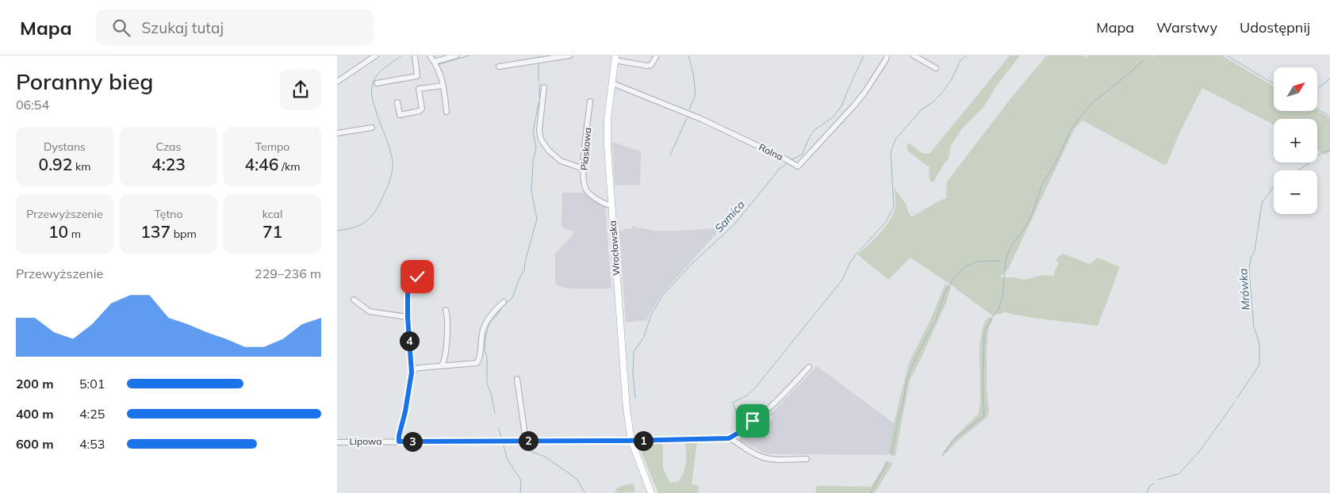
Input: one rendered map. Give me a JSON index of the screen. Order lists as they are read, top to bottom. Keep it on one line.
{"streets":{"main road":["Wrocławska"],"street":["Piaskowa","Rolna","Lipowa"]},"crossings":[["Piaskowa","Wrocławska"],["Rolna","Wrocławska"],["Wrocławska","Lipowa"]],"water":["Samica","Mrówka"],"north":"top right","page":{"header":"Mapa","search":"Szukaj tutaj","nav":["Mapa","Warstwy","Udostępnij"],"heading":["Poranny bieg","06:54"],"map_buttons":["+","−"],"stats":[["Dystans","0.92 km"],["Czas","4:23"],["Tempo","4:46 /km"],["Przewyższenie","10 m"],["Tętno","137 bpm"],["kcal","71"]],"chart":["Przewyższenie","229–236 m"],"pins":["4","1","2","3"],"list":[{"name":"200 m","note":"5:01"},{"name":"400 m","note":"4:25"},{"name":"600 m","note":"4:53"}]}}
